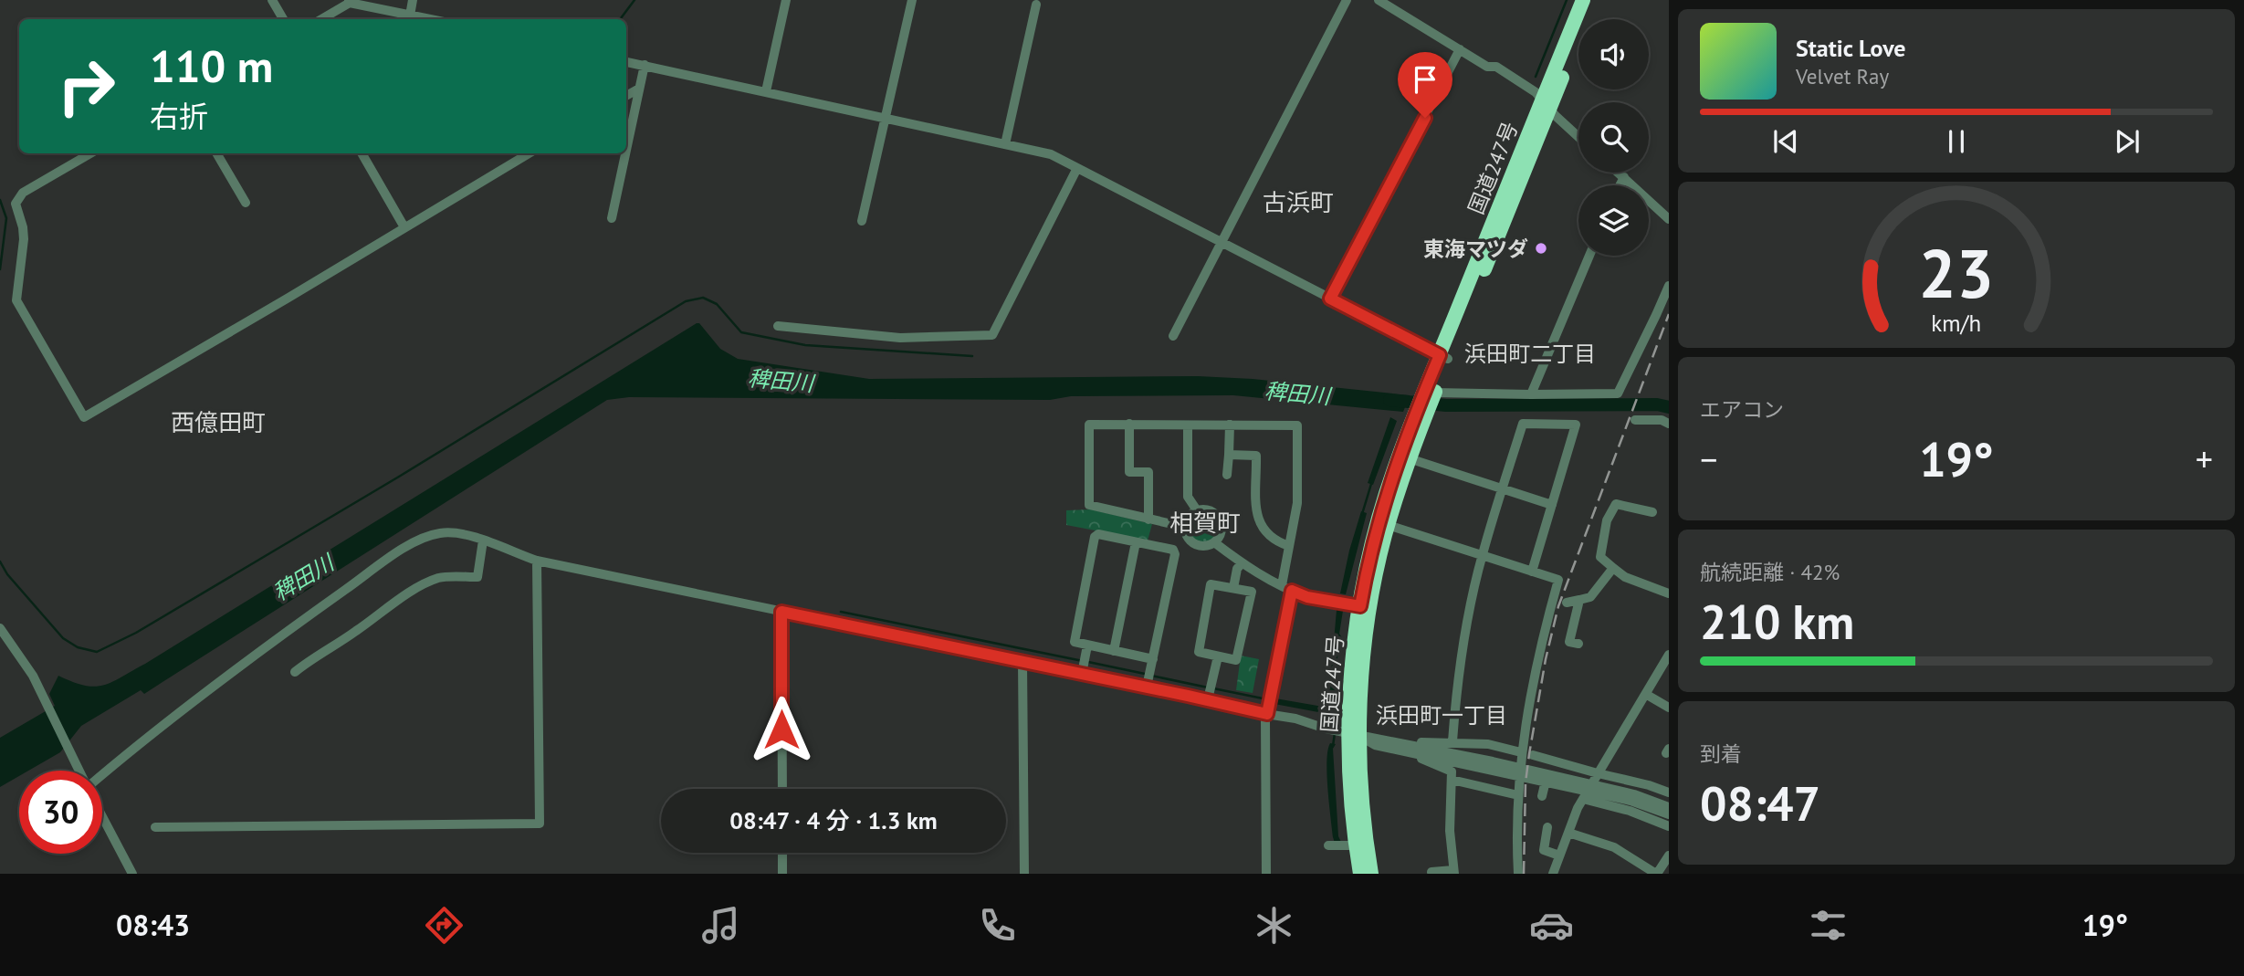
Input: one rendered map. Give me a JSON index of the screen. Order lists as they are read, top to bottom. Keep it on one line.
{"streets":{"highway":["国道247号"]},"districts":["古浜町","浜田町二丁目","西億田町","相賀町","浜田町一丁目"],"water":["稗田川"],"places":["東海マツダ"],"page":{"turn":["110 m","右折"],"song":["Static Love","Velvet Ray"],"tile":["エアコン",["航続距離 · 42%","210 km"],["到着","08:47"]],"heat":["−","19°","+"],"limit":"30","trip":"08:47 · 4 分 · 1.3 km","tabs":["08:43","19°"],"gauge":["23","km/h"]}}
